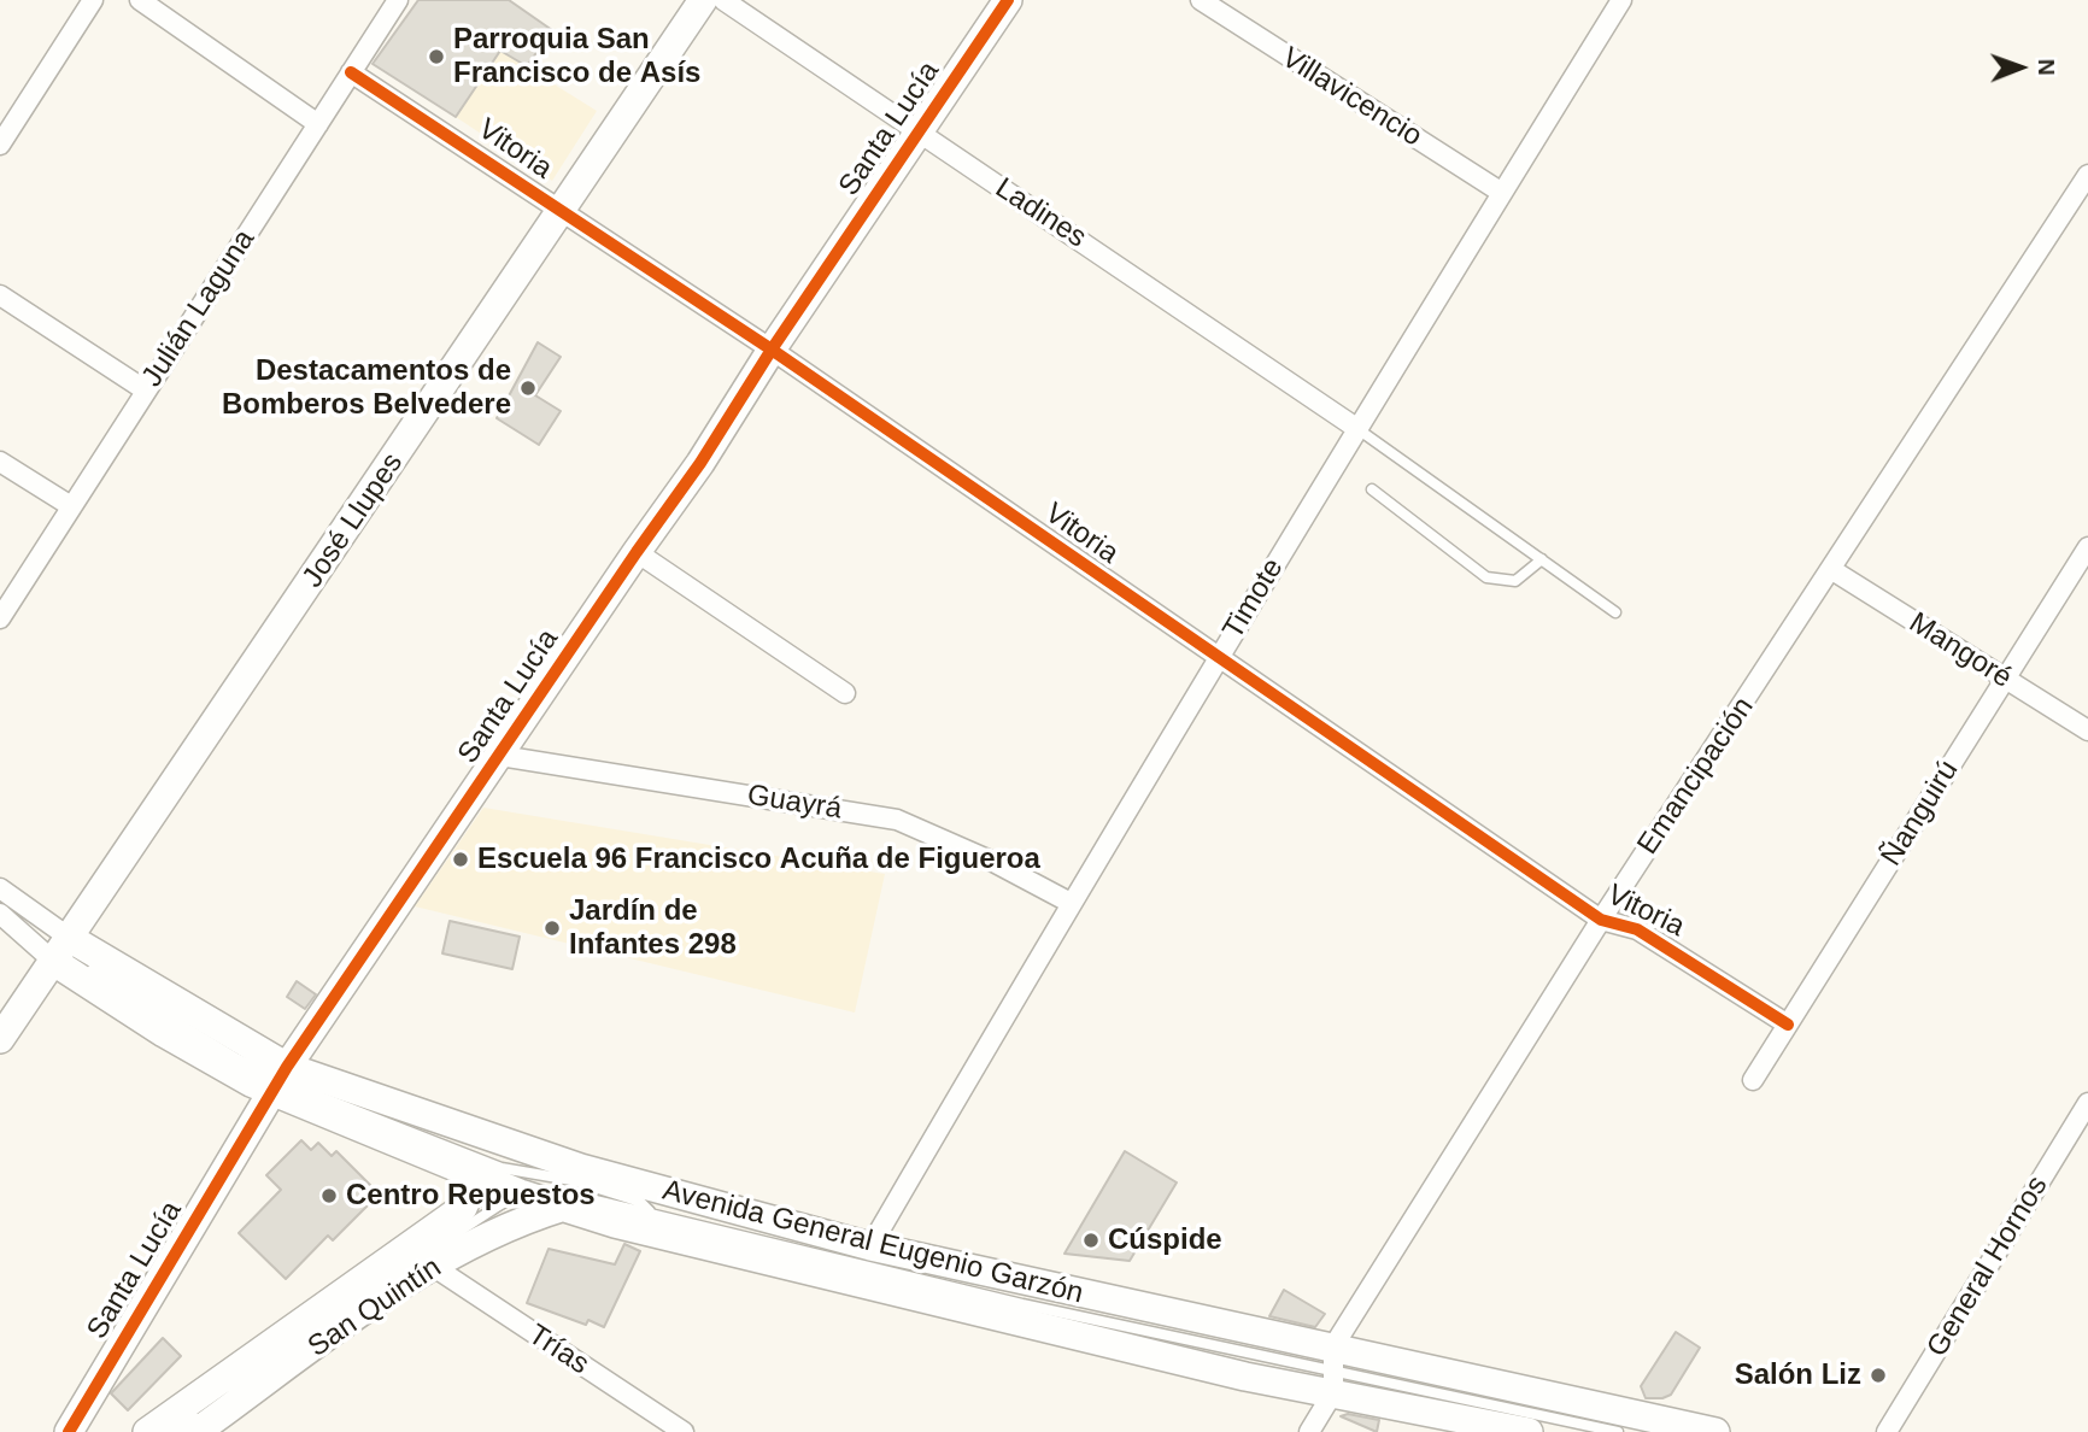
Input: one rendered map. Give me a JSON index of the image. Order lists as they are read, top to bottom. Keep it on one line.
{"streets":{"main road":["Santa Lucía","José Llupes","Avenida General Eugenio Garzón","San Quintín"],"street":["Villavicencio","Vitoria","Ladines","Julián Laguna","Timote","Mangoré","Emancipación","Guayrá","Ñanguirú","General Hornos","Trías"]},"crossings":[["Villavicencio","Timote"],["Santa Lucía","Vitoria"],["Santa Lucía","Ladines"],["Santa Lucía","Guayrá"],["Santa Lucía","Avenida General Eugenio Garzón"],["Vitoria","Julián Laguna"],["Vitoria","José Llupes"],["Vitoria","Timote"],["Vitoria","Emancipación"],["Vitoria","Ñanguirú"],["Ladines","Timote"],["José Llupes","Avenida General Eugenio Garzón"],["Timote","Guayrá"],["Timote","Avenida General Eugenio Garzón"],["Mangoré","Emancipación"],["Mangoré","Ñanguirú"],["Emancipación","Avenida General Eugenio Garzón"],["Avenida General Eugenio Garzón","San Quintín"],["San Quintín","Trías"]],"places":["Parroquia San Francisco de Asís","Destacamentos de Bomberos Belvedere","Escuela 96 Francisco Acuña de Figueroa","Jardín de Infantes 298","Centro Repuestos","Cúspide","Salón Liz"],"north":"right"}
